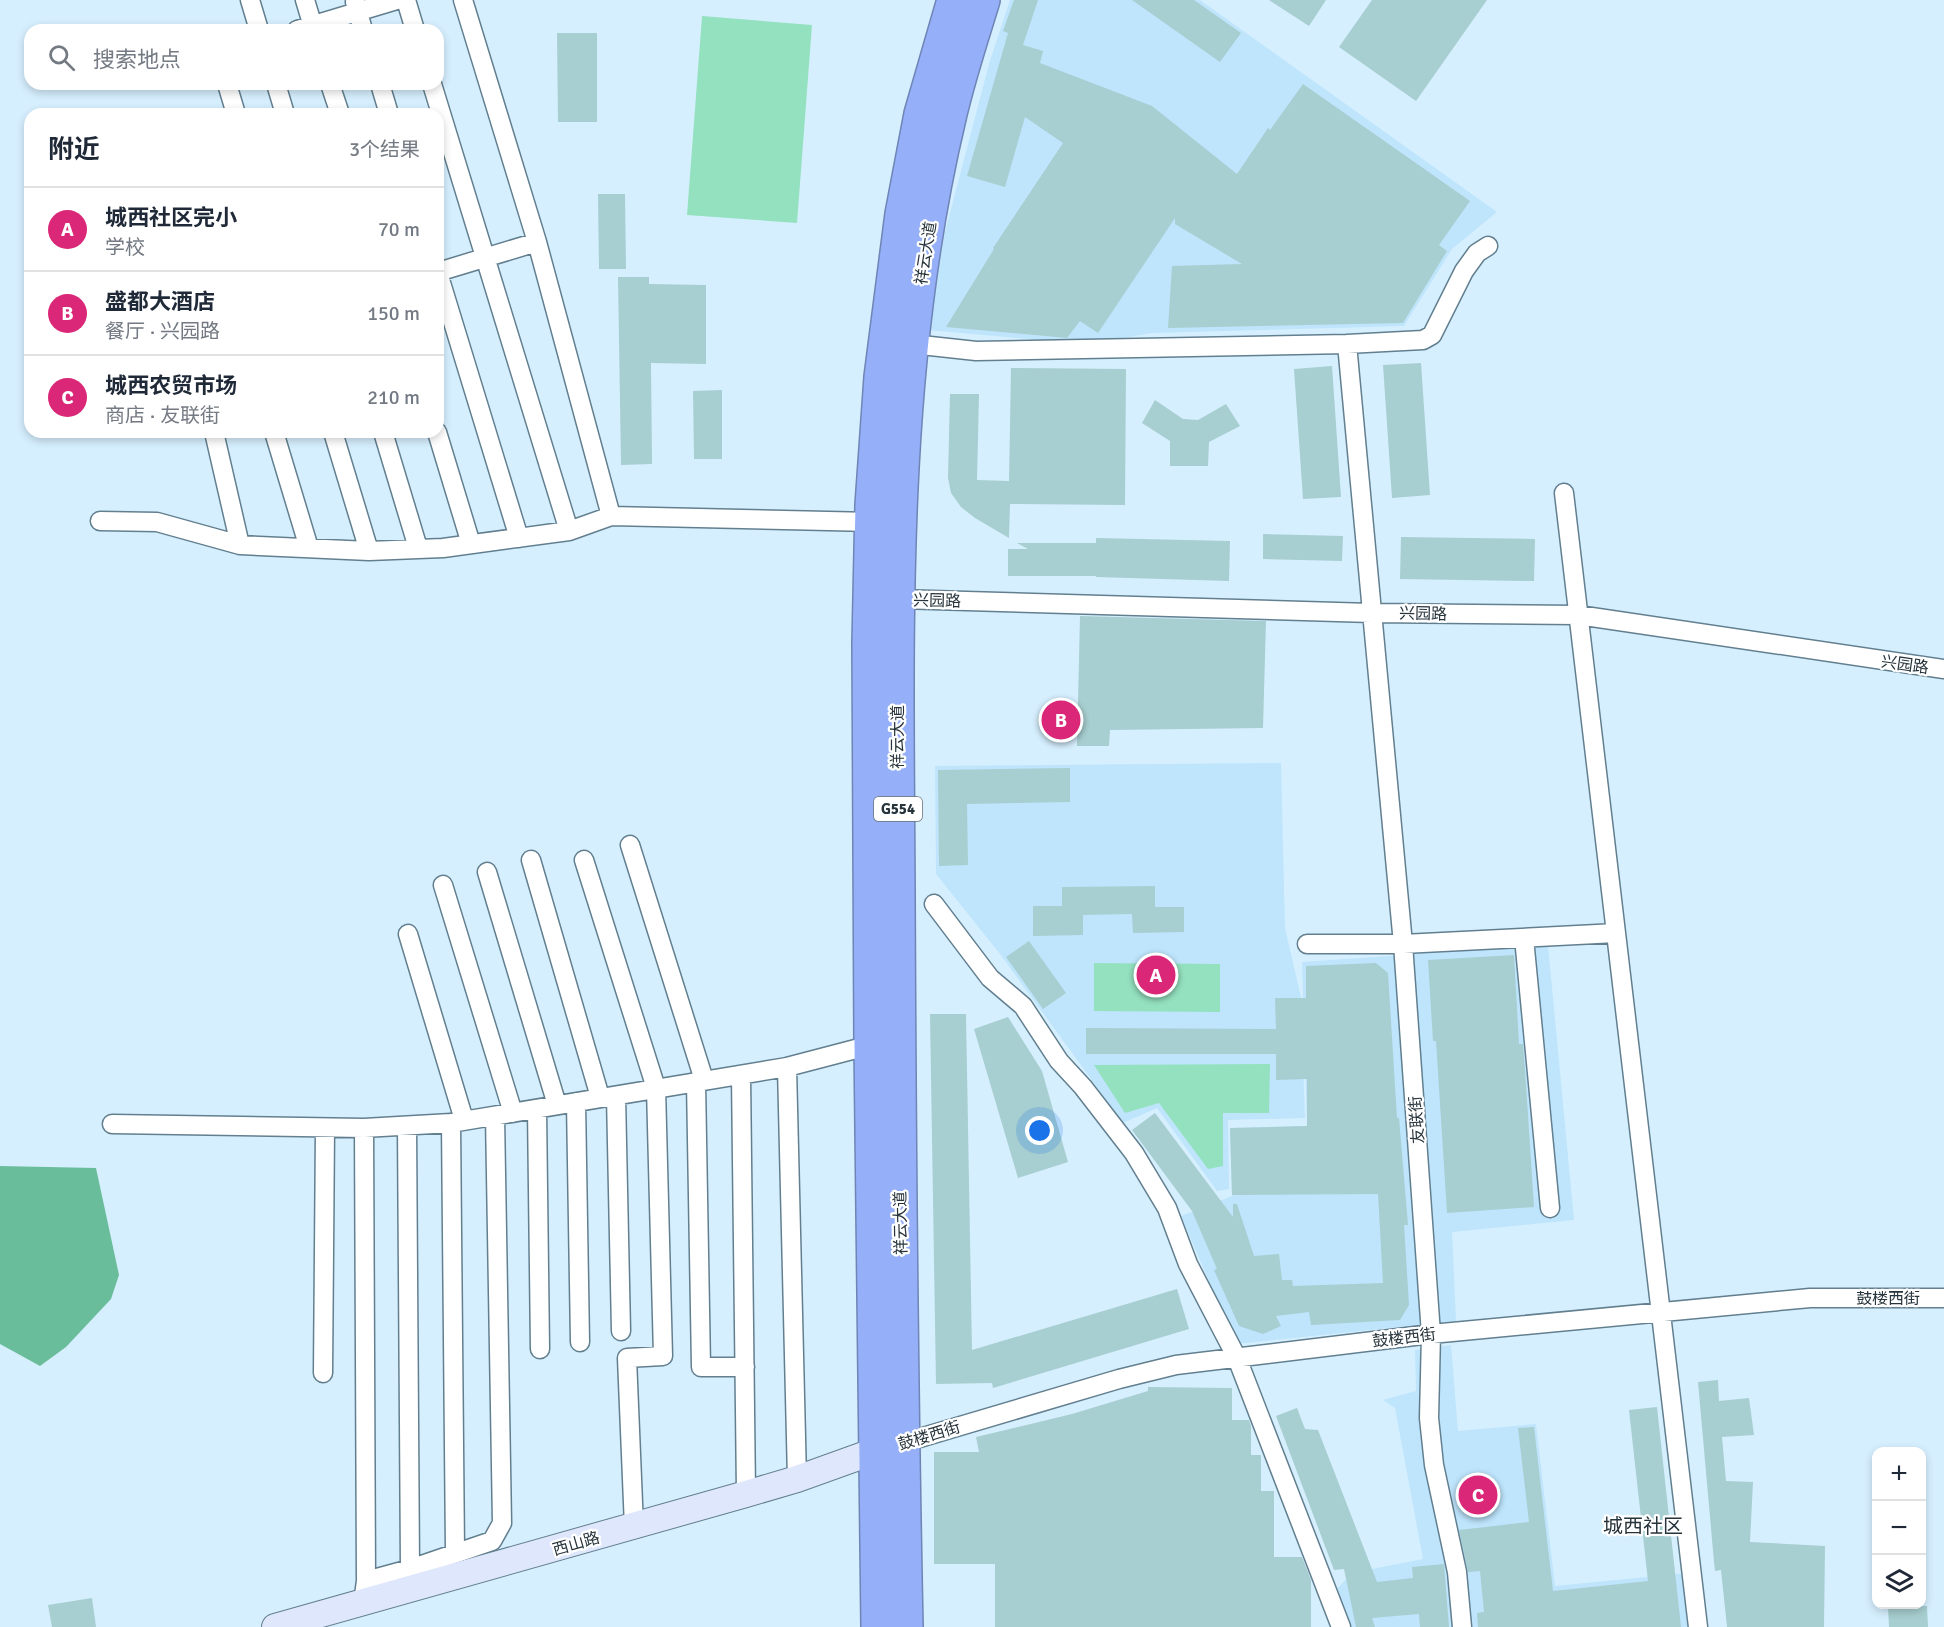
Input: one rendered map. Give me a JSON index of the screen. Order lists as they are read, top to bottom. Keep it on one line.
{"streets":{"highway":["祥云大道","G554"],"street":["兴园路","友联街","鼓楼西街","西山路"]},"crossings":[["祥云大道","兴园路"],["祥云大道","鼓楼西街"],["祥云大道","西山路"],["兴园路","友联街"],["友联街","鼓楼西街"],["鼓楼西街","西山路"]],"districts":["城西社区"],"page":{"search":"搜索地点","heading":["附近","3个结果"],"list":[{"mark":"A","name":"城西社区完小","note":"学校","value":"70 m"},{"mark":"B","name":"盛都大酒店","note":"餐厅 · 兴园路","value":"150 m"},{"mark":"C","name":"城西农贸市场","note":"商店 · 友联街","value":"210 m"}],"pins":["B","A","C"],"map_buttons":["+","−"]}}
